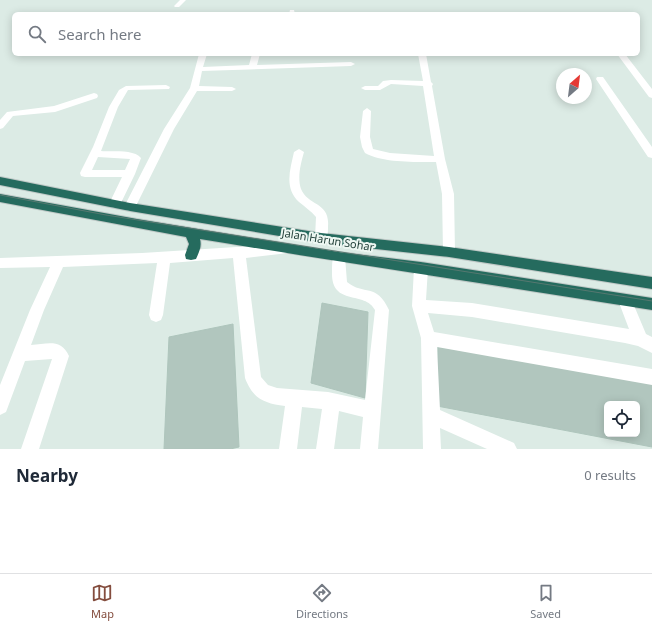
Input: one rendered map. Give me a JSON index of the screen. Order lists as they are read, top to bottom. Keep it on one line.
{"streets":{"highway":["Jalan Harun Sohar"]},"north":"top right","page":{"search":"Search here","heading":["Nearby","0 results"],"nav":["Map","Directions","Saved"]}}
